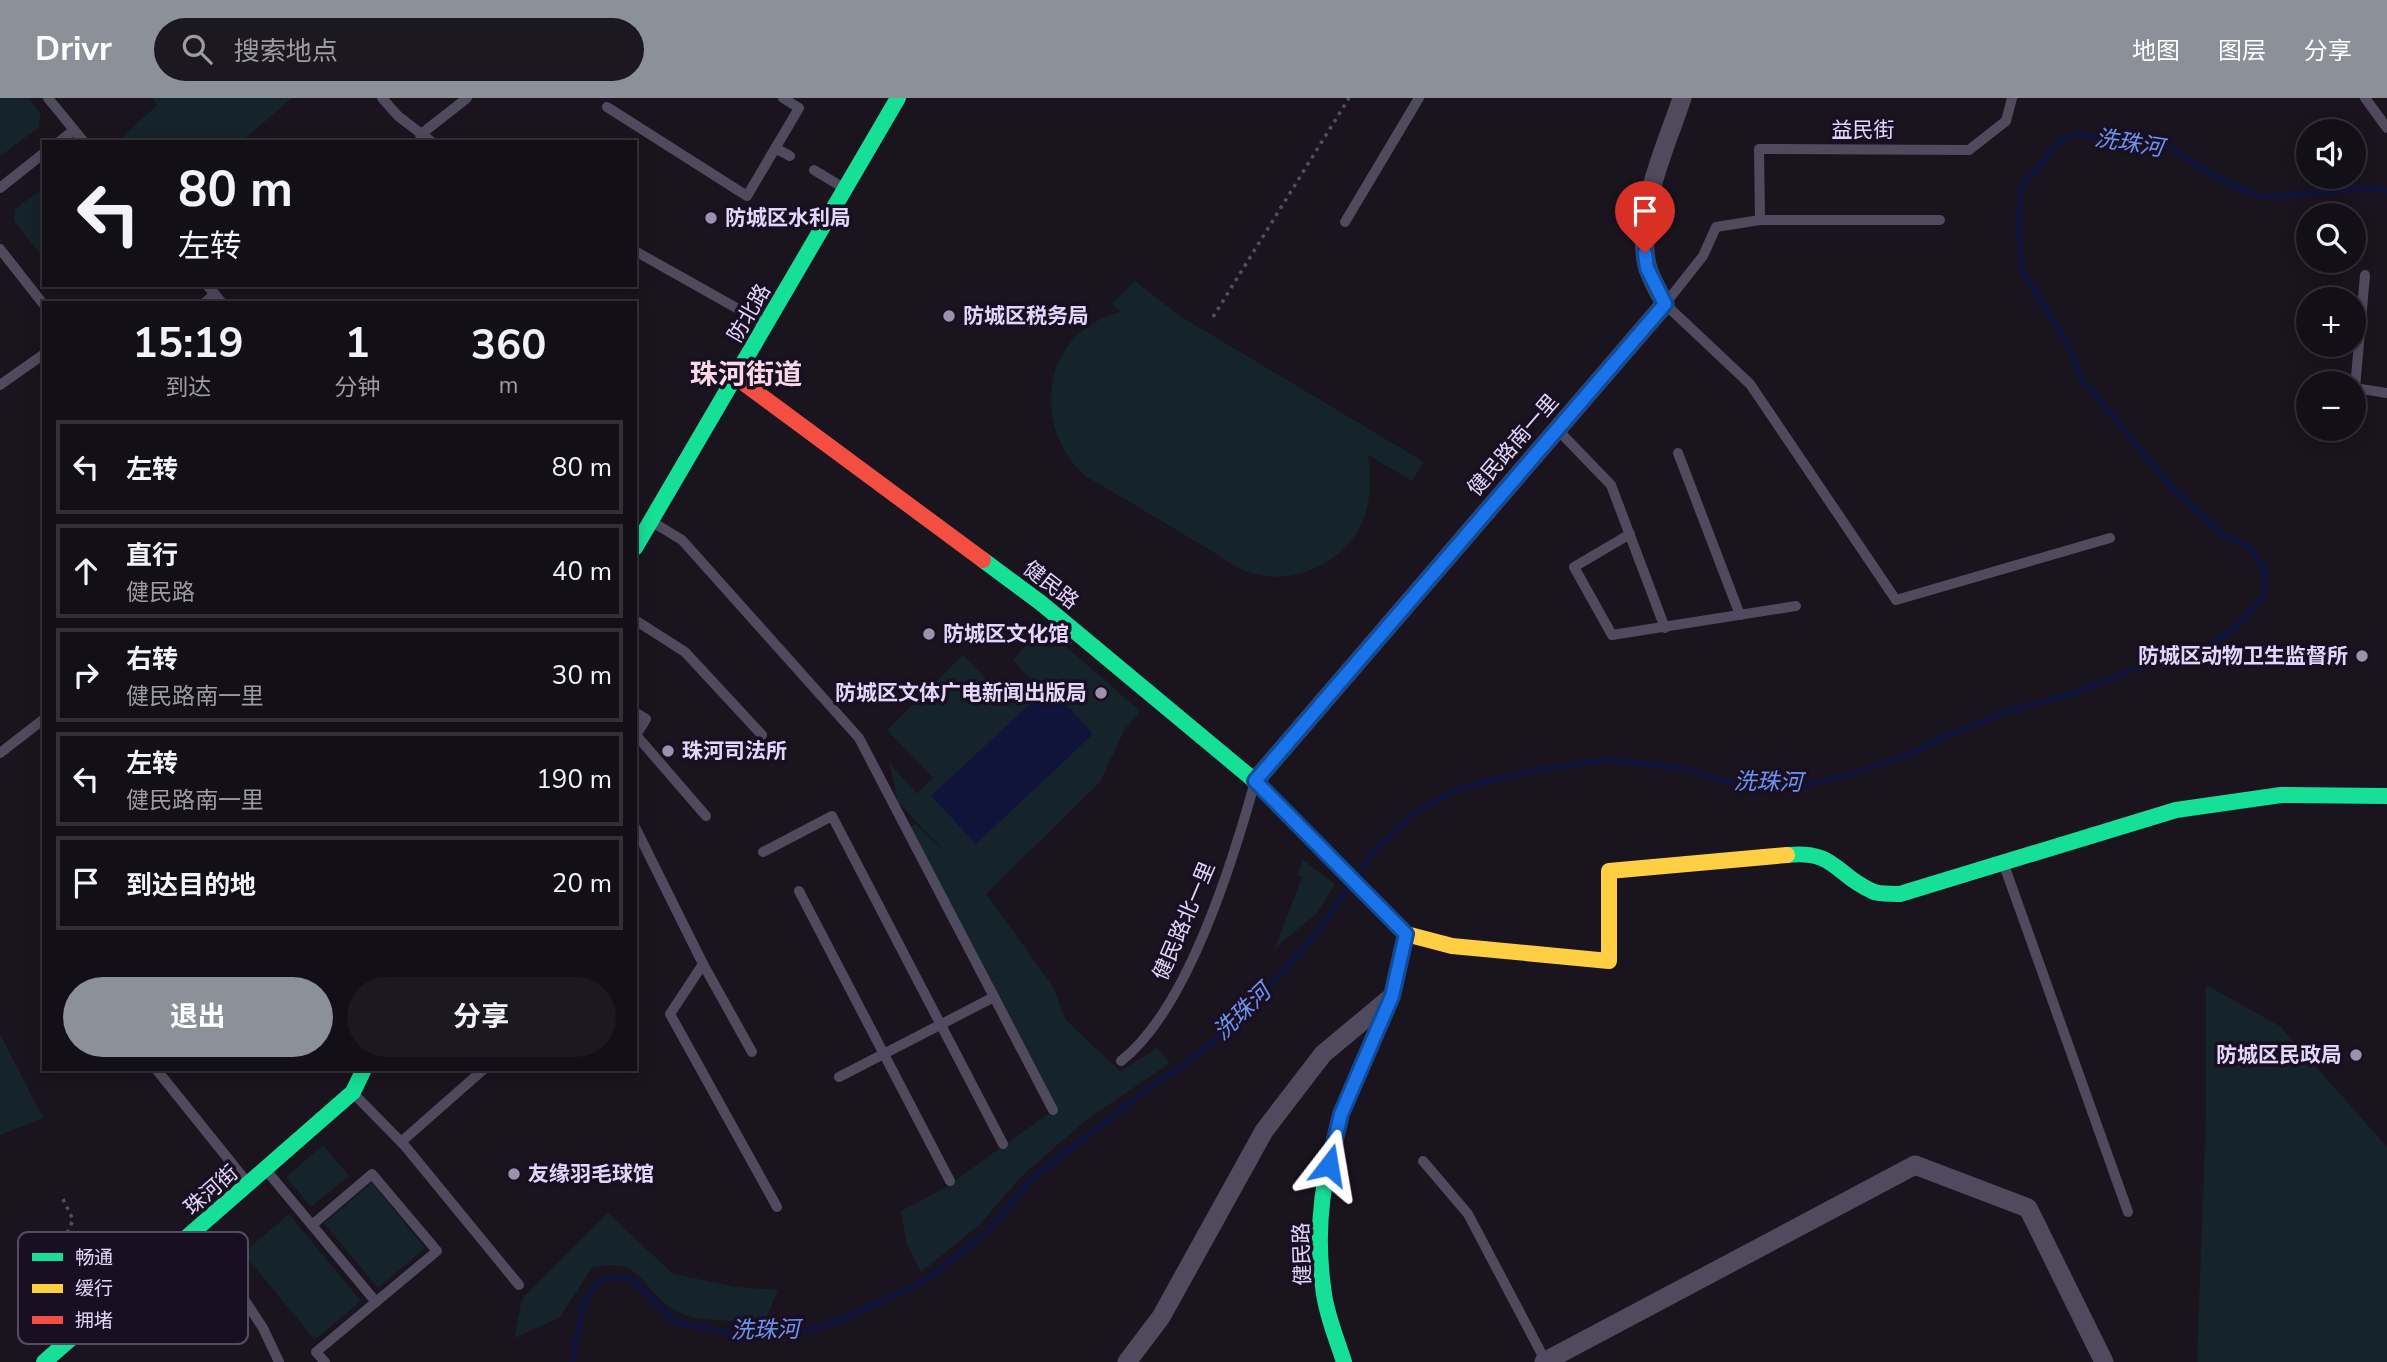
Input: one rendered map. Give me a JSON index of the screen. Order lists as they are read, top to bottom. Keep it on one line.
{"streets":{"street":["防北路","健民路南一里","健民路","珠河街"],"lane":["益民街","健民路北一里"]},"crossings":[["防北路","健民路"],["健民路南一里","健民路"],["健民路南一里","健民路北一里"],["健民路","健民路北一里"]],"districts":["珠河街道"],"water":["洗珠河"],"places":["防城区水利局","防城区税务局","防城区文化馆","防城区动物卫生监督所","防城区文体广电新闻出版局","珠河司法所","防城区民政局","友缘羽毛球馆"],"legend":["畅通","缓行","拥堵"],"page":{"header":"Drivr","search":"搜索地点","nav":["地图","图层","分享"],"map_buttons":["+","−"],"turn":["80 m","左转"],"eta":["15:19","到达","1","分钟","360","m"],"list":[{"name":"左转","value":"80 m"},{"name":"直行","note":"健民路","value":"40 m"},{"name":"右转","note":"健民路南一里","value":"30 m"},{"name":"左转","note":"健民路南一里","value":"190 m"},{"name":"到达目的地","value":"20 m"}],"buttons":["退出","分享"]}}
